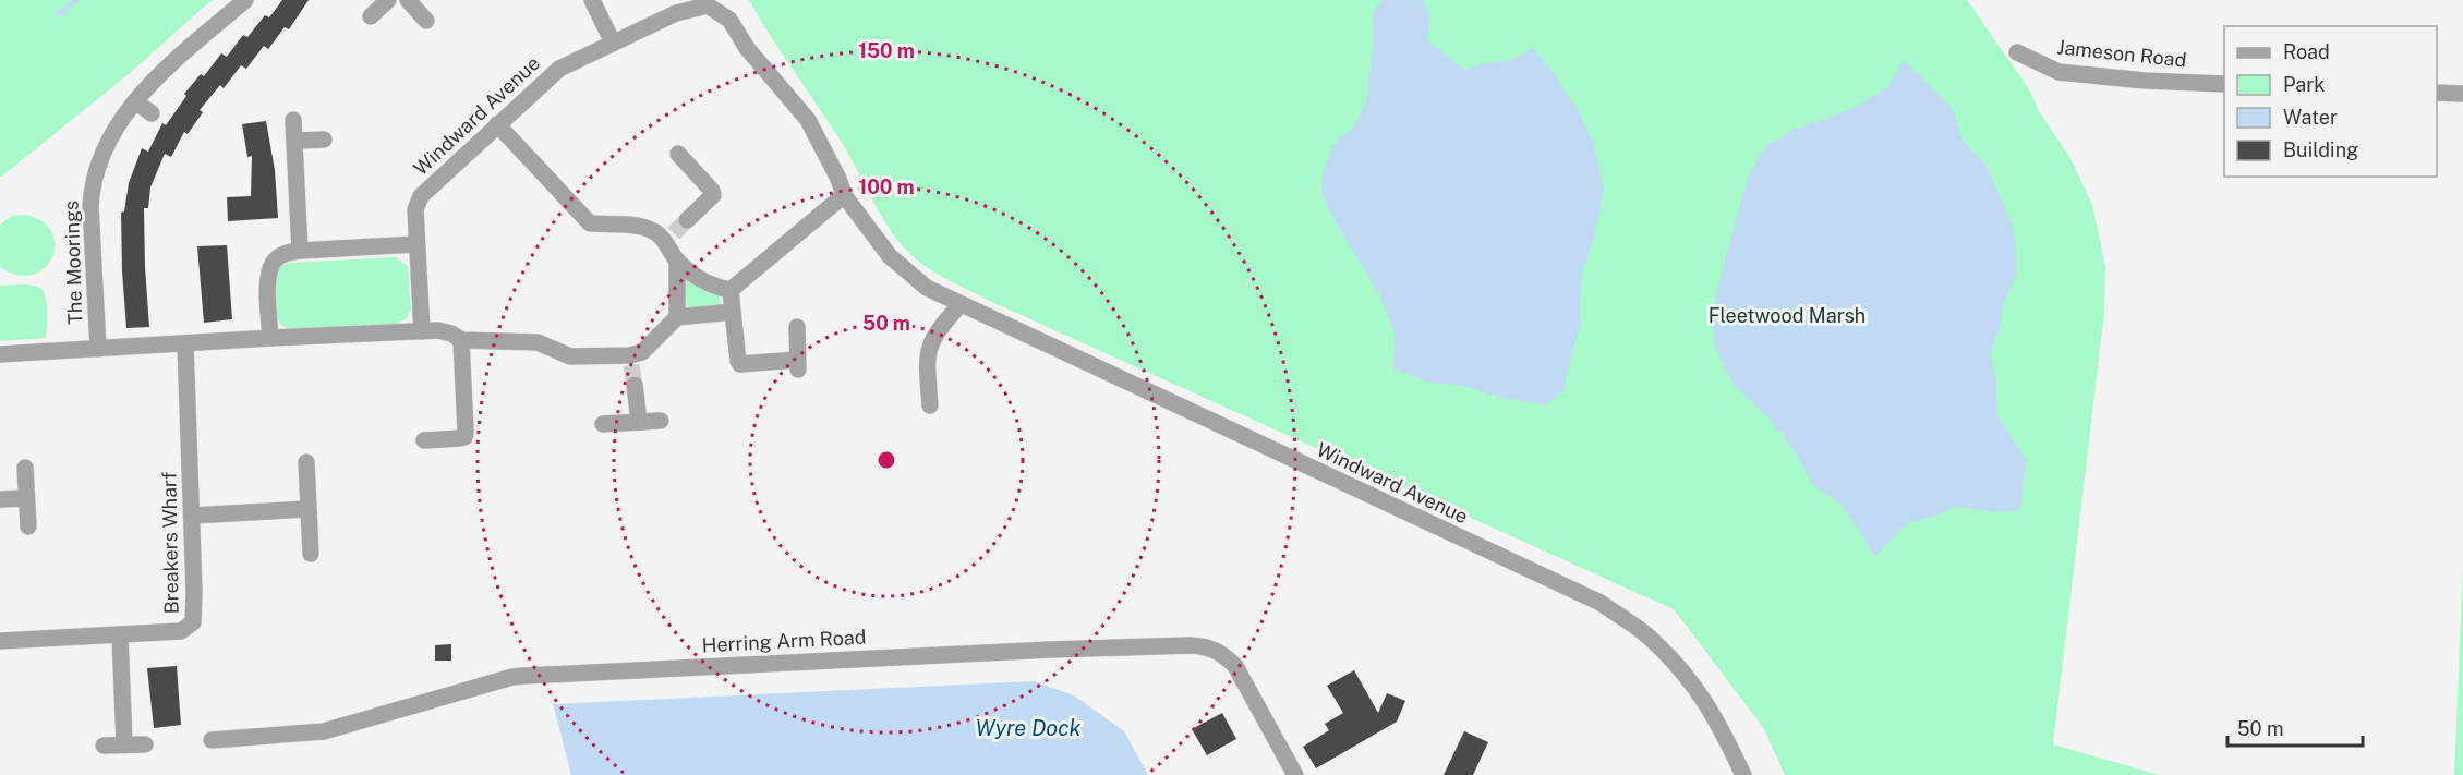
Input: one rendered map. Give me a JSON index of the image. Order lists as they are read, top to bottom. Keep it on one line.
{"streets":{"street":["Jameson Road","Windward Avenue","The Moorings","Breakers Wharf","Herring Arm Road"]},"water":["Wyre Dock"],"parks":["Fleetwood Marsh"],"legend":["Road","Park","Water","Building"],"scale_bar":"50 m","rings":["150 m","100 m","50 m"]}
